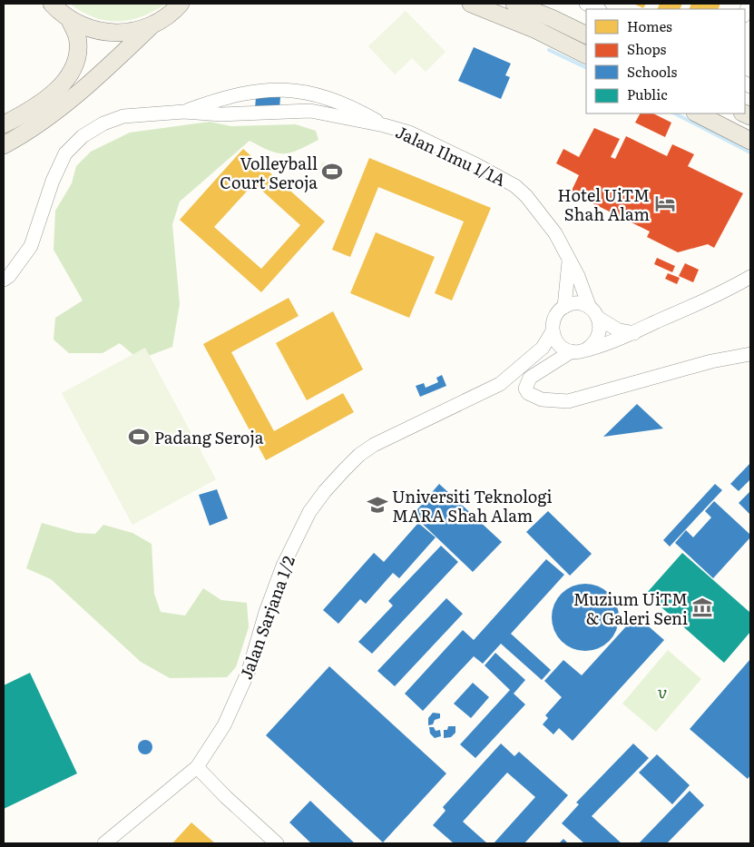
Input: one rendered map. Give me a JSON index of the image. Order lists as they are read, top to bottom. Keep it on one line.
{"streets":{"street":["Jalan Ilmu 1/1A","Jalan Sarjana 1/2"]},"crossings":[["Jalan Ilmu 1/1A","Jalan Sarjana 1/2"]],"parks":["v"],"places":{"sports":["Volleyball Court Seroja","Padang Seroja"],"hotel":["Hotel UiTM Shah Alam"],"school or university":["Universiti Teknologi MARA Shah Alam"],"museum":["Muzium UiTM & Galeri Seni"]},"legend":["Homes","Shops","Schools","Public"]}
